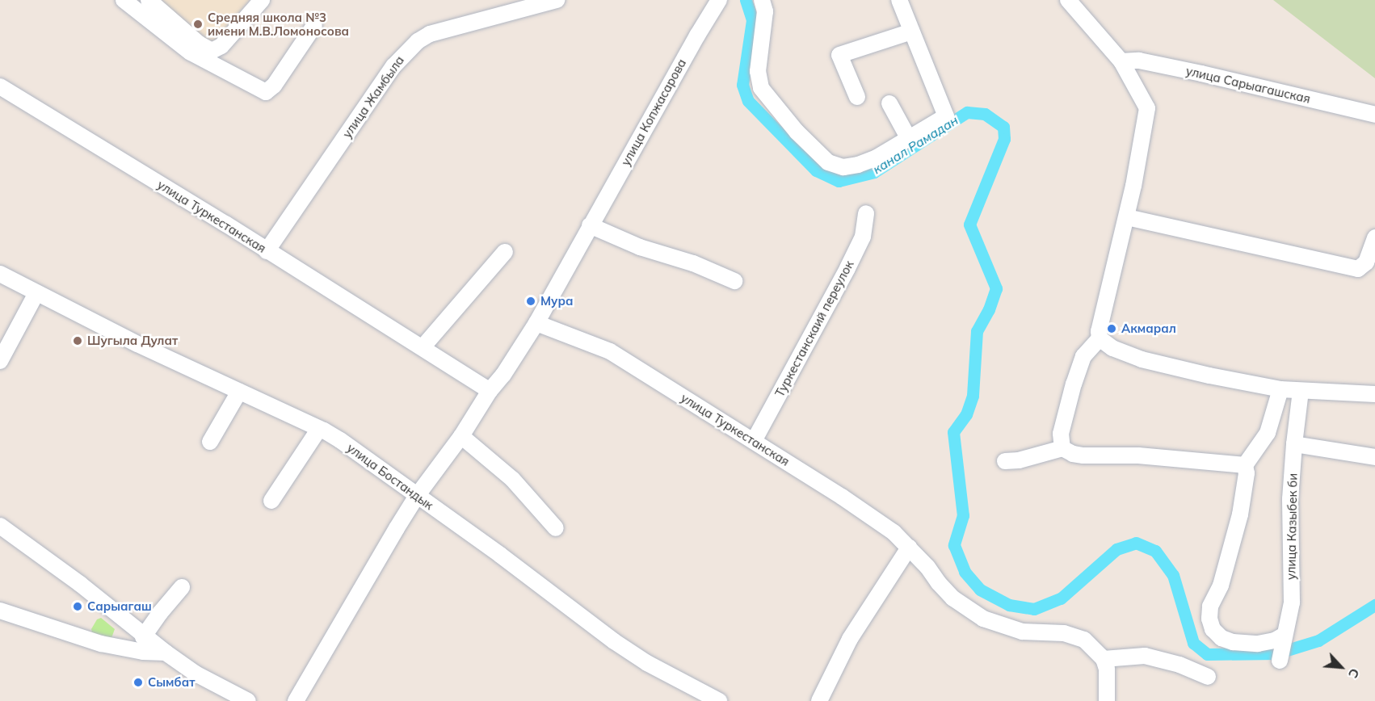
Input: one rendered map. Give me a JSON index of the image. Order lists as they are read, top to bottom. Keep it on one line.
{"streets":{"street":["улица Сарыагашская","улица Жамбыла","улица Копжасарова","улица Туркестанская","Туркестанскаий переулок","улица Бостандык","улица Казыбек би"]},"crossings":[["улица Жамбыла","улица Туркестанская"],["улица Копжасарова","улица Туркестанская"],["улица Туркестанская","Туркестанскаий переулок"]],"water":["канал Рамадан"],"places":["Средняя школа №3 имени М.В.Ломоносова","Мура","Акмарал","Шугыла Дулат","Сарыагаш","Сымбат"],"north":"bottom right"}
